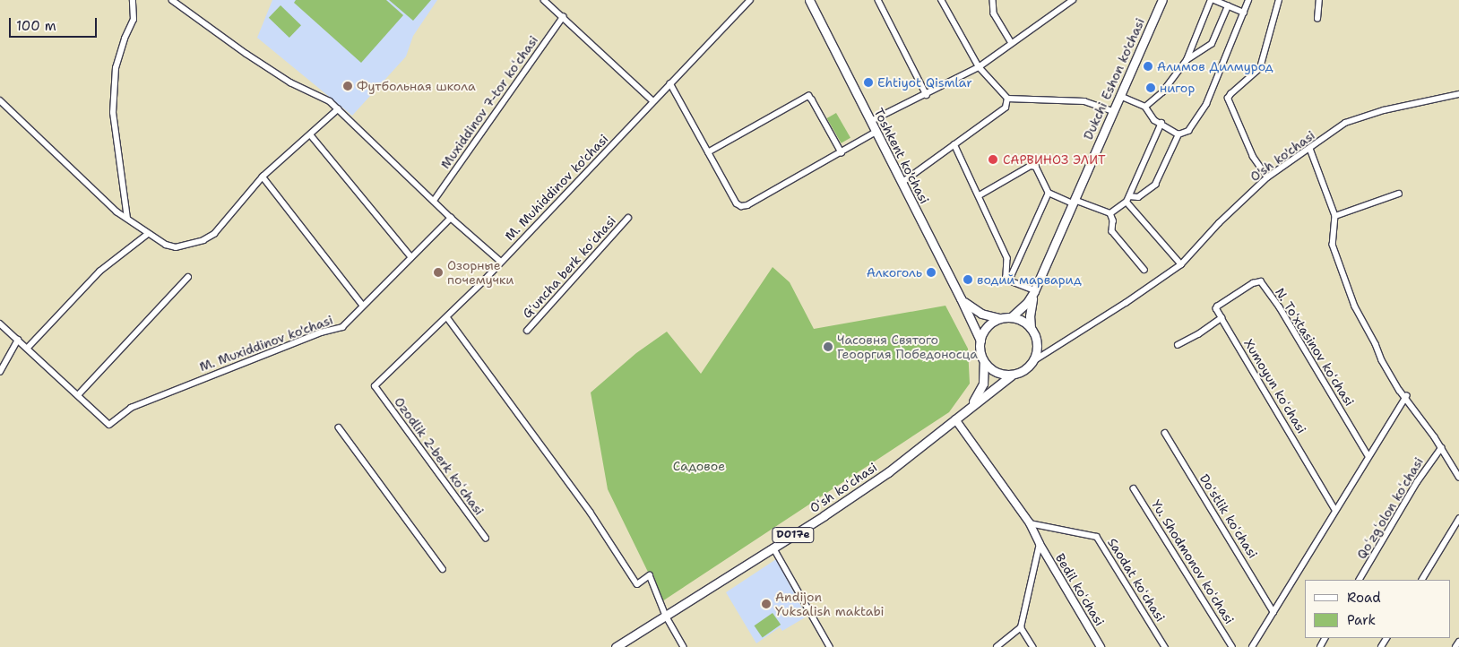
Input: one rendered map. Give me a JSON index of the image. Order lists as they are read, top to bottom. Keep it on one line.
{"streets":{"main road":["Dukchi Eshon ko'chasi","Toshkent ko'chasi","Oʻsh koʻchasi","D017e"],"street":["Muxiddinov 7-tor koʻchasi","O'sh ko'chasi","M. Muhiddinov ko'chasi","Gʻuncha berk koʻchasi","M. Muxiddinov ko'chasi","N. Toʻxtasinov koʻchasi","Xumoyun koʻchasi","Ozodlik 2-berk koʻchasi","Qoʻzgʻolon koʻchasi","Doʻstlik koʻchasi","Yu. Shodmonov koʻchasi","Saodat koʻchasi","Bedil koʻchasi"]},"crossings":[["Toshkent ko'chasi","O'sh ko'chasi"],["Toshkent ko'chasi","D017e"],["O'sh ko'chasi","D017e"],["M. Muhiddinov ko'chasi","Ozodlik 2-berk koʻchasi"],["N. Toʻxtasinov koʻchasi","Xumoyun koʻchasi"],["Oʻsh koʻchasi","D017e"],["Oʻsh koʻchasi","Bedil koʻchasi"],["Saodat koʻchasi","Bedil koʻchasi"]],"parks":["Садовое"],"places":["Алимов Дилмурод","Ehtiyot Qismlar","Футбольная школа","нигор","САРВИНОЗ ЭЛИТ","Озорные почемучки","Алкоголь","водий марварид","Часовня Святого Геооргия Победоносца","Andijon Yuksalish maktabi"],"legend":["Road","Park"],"scale_bar":"100 m"}
